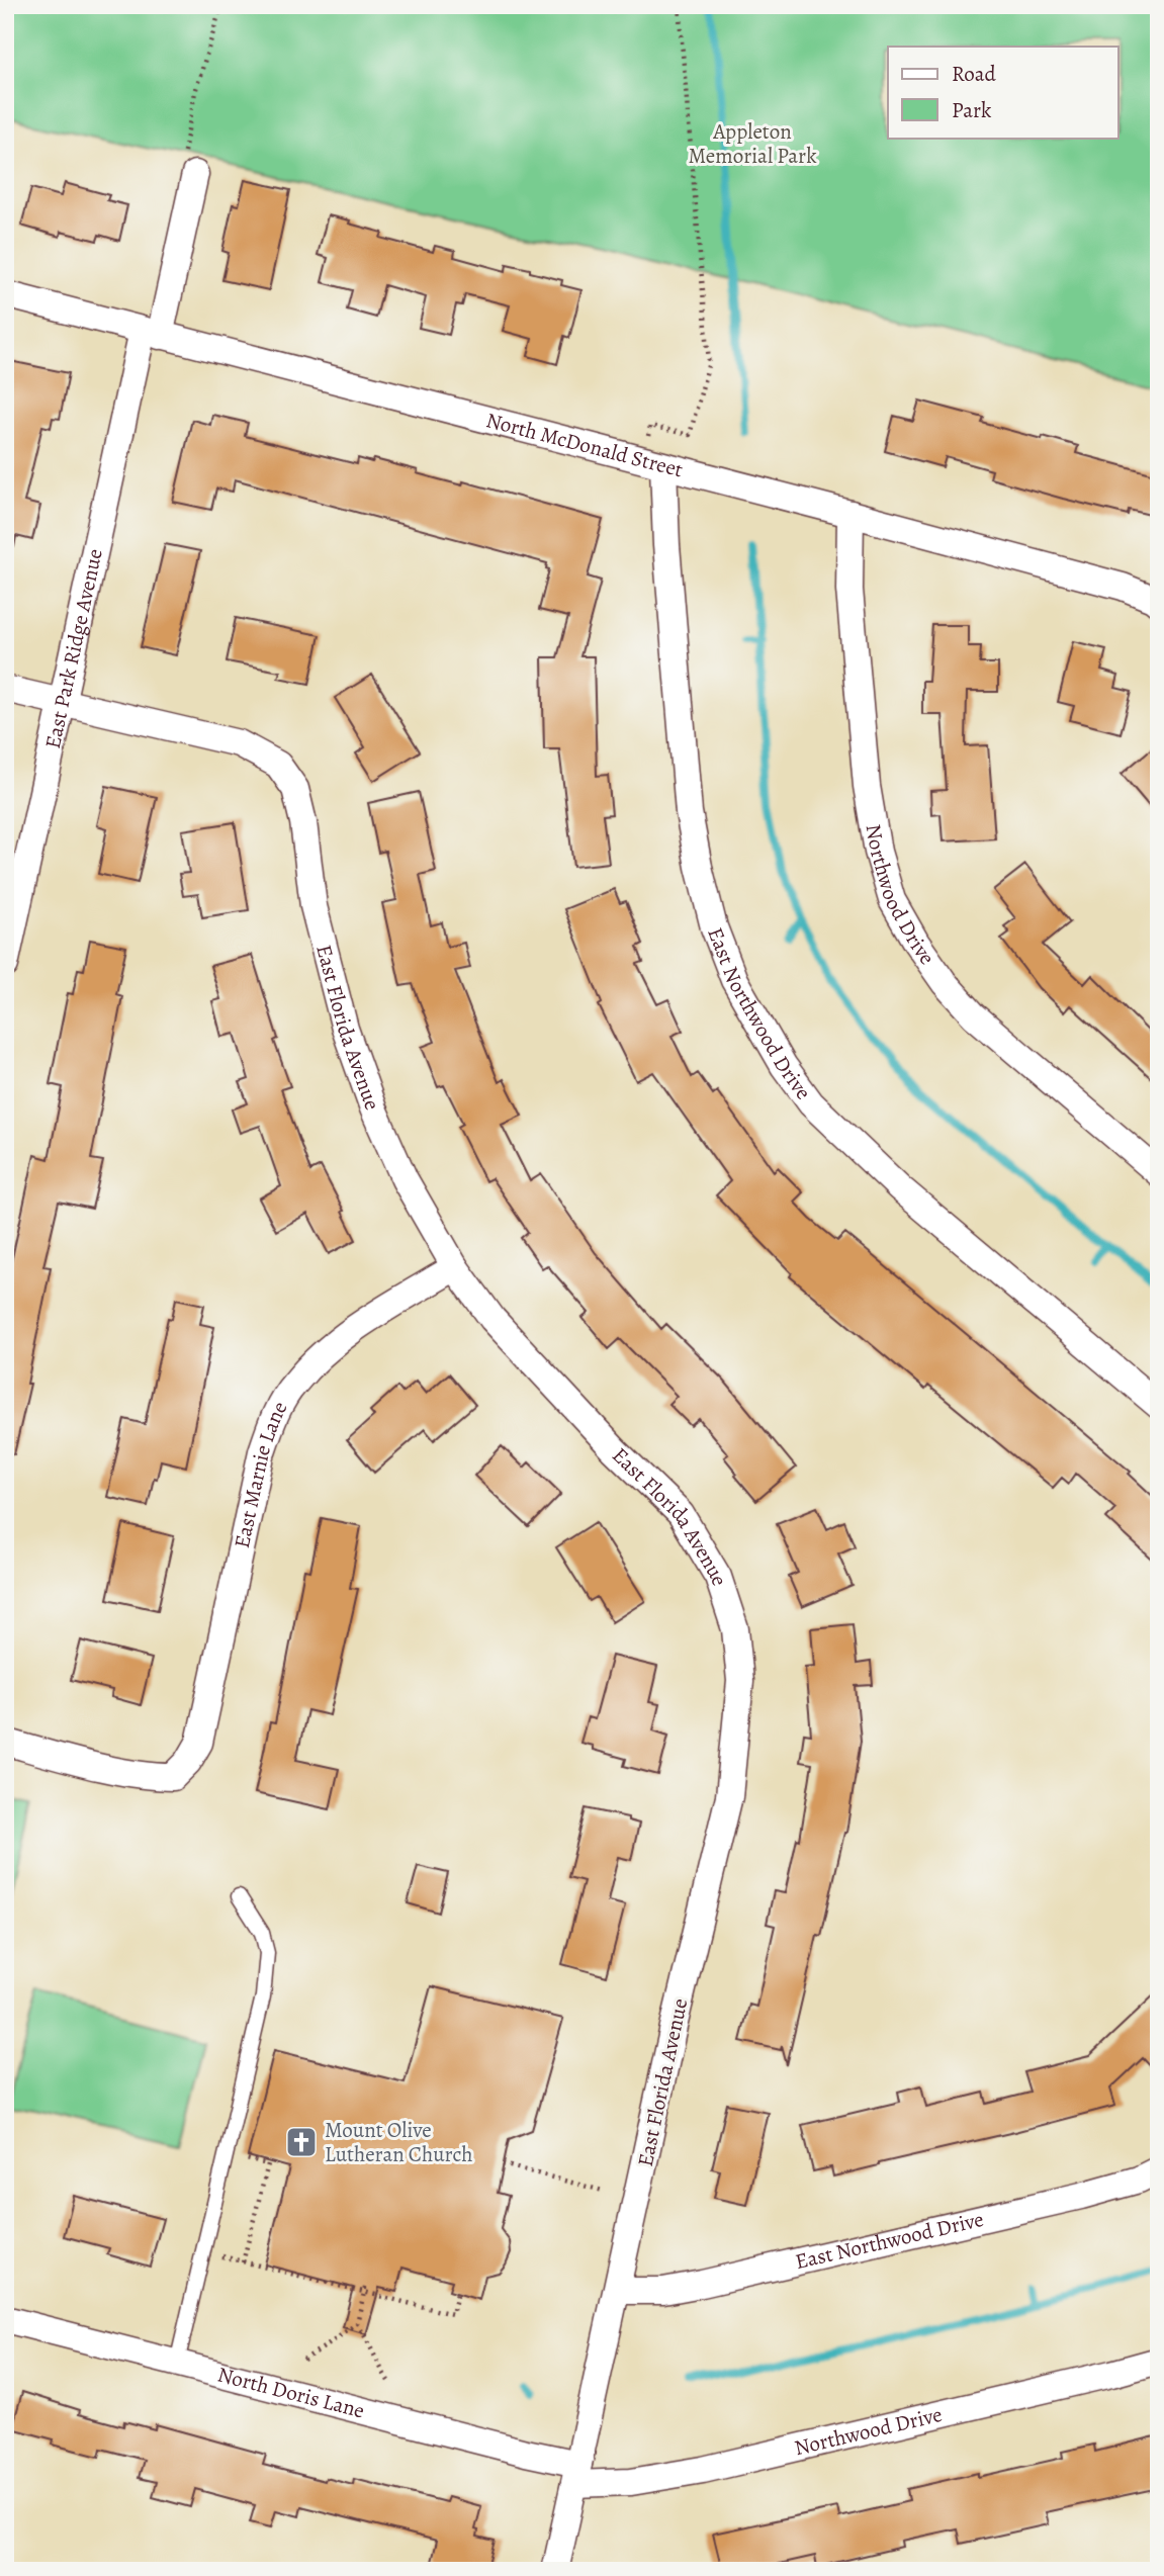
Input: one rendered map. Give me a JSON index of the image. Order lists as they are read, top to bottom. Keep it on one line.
{"streets":{"street":["North McDonald Street","East Park Ridge Avenue","Northwood Drive","East Northwood Drive","East Florida Avenue","East Marnie Lane","North Doris Lane"]},"crossings":[["North McDonald Street","East Park Ridge Avenue"],["North McDonald Street","Northwood Drive"],["North McDonald Street","East Northwood Drive"],["East Park Ridge Avenue","East Florida Avenue"],["Northwood Drive","East Florida Avenue"],["Northwood Drive","North Doris Lane"],["East Northwood Drive","East Florida Avenue"],["East Florida Avenue","East Marnie Lane"],["East Florida Avenue","North Doris Lane"]],"parks":["Appleton Memorial Park"],"places":{"church":["Mount Olive Lutheran Church"]},"legend":["Road","Park"]}
